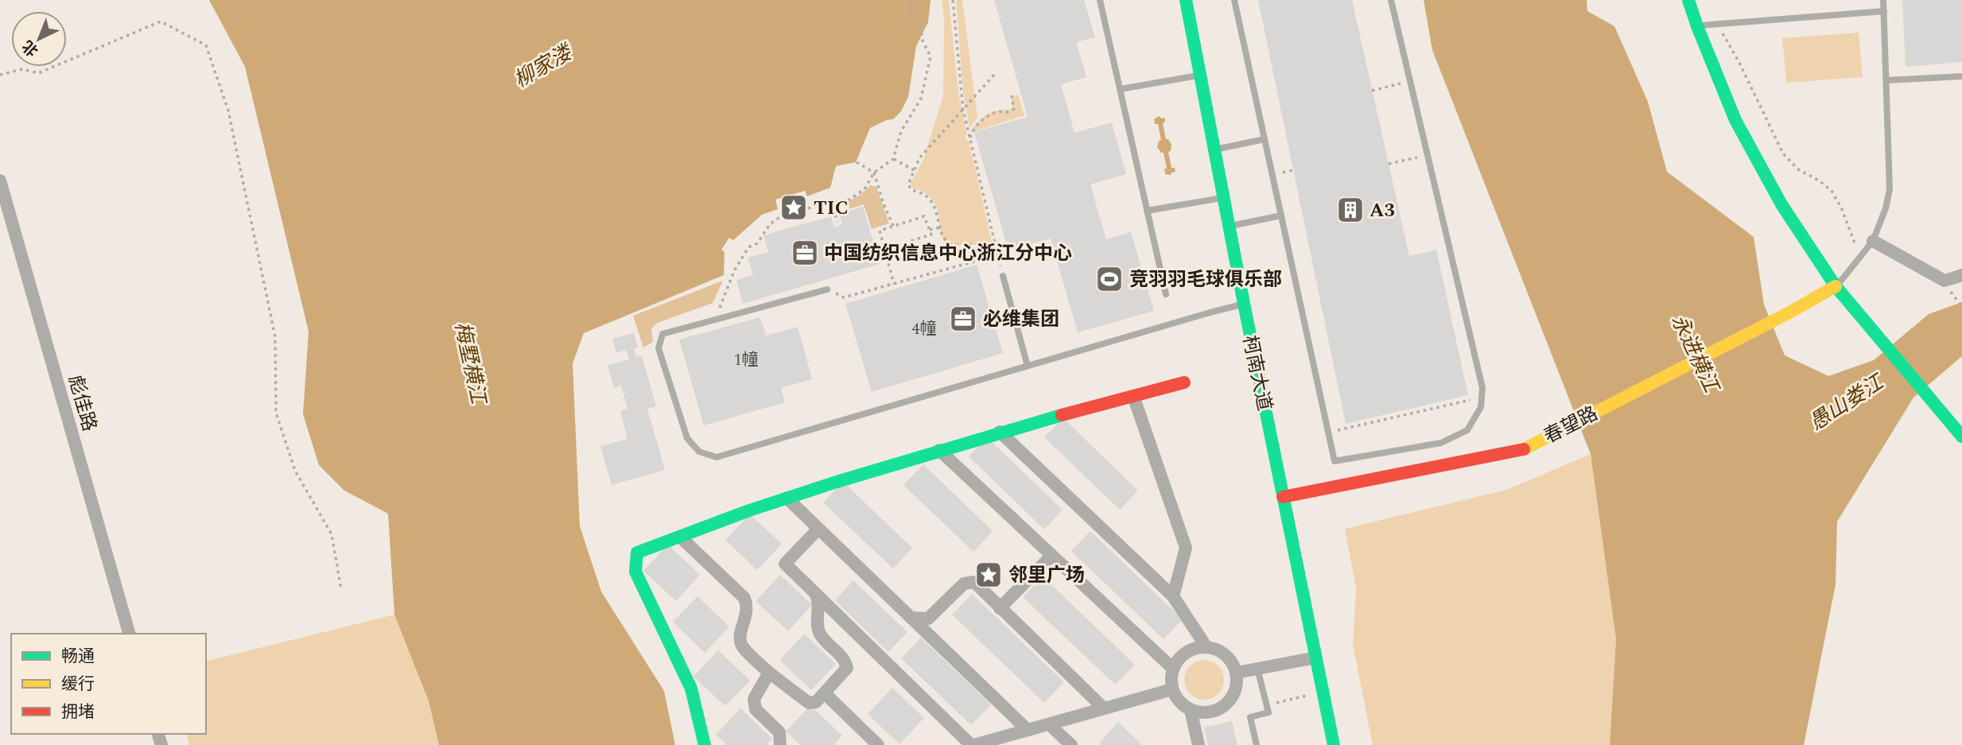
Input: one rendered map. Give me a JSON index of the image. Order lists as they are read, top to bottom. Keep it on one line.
{"streets":{"street":["柯南大道","彪佳路","春望路"]},"crossings":[["柯南大道","春望路"]],"water":["柳家溇","永进横江","梅墅横江","愚山娄江"],"places":{"place":["TIC","邻里广场"],"building":["A3"],"office":["中国纺织信息中心浙江分中心","必维集团"],"sports":["竞羽羽毛球俱乐部"]},"house_numbers":["4幢","1幢"],"legend":["畅通","缓行","拥堵"],"north":"bottom left"}
